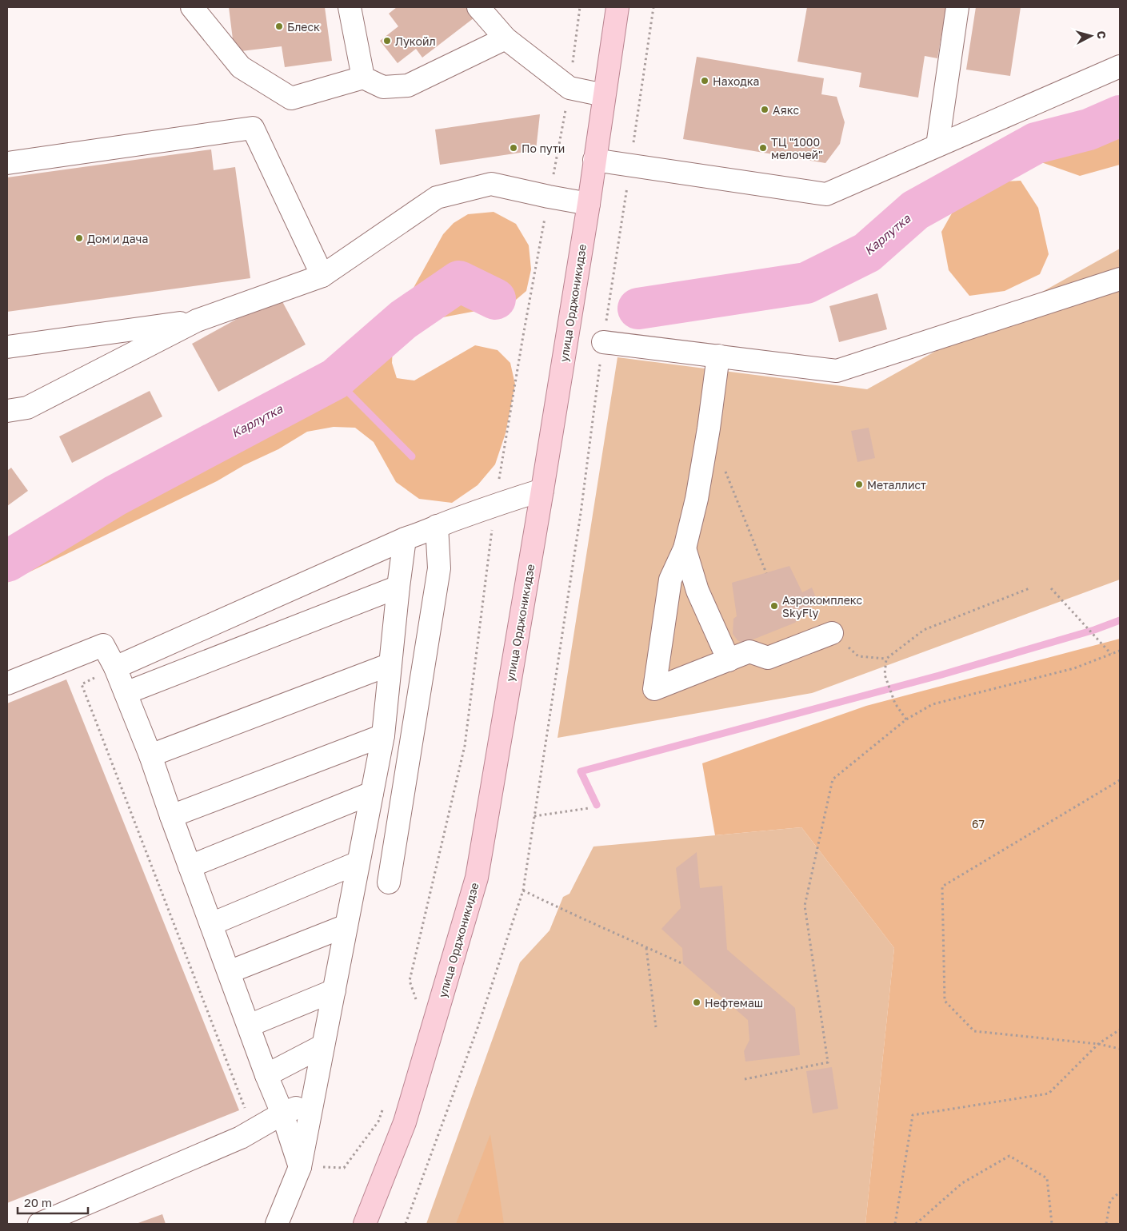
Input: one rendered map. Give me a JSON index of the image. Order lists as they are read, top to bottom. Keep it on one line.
{"streets":{"main road":["улица Орджоникидзе"]},"water":["Карлутка"],"parks":["67"],"places":["Блеск","Лукойл","Находка","Аякс","По пути","ТЦ \"1000 мелочей\"","Дом и дача","Металлист","Аэрокомплекс SkyFly","Нефтемаш"],"scale_bar":"20 m","north":"right"}
